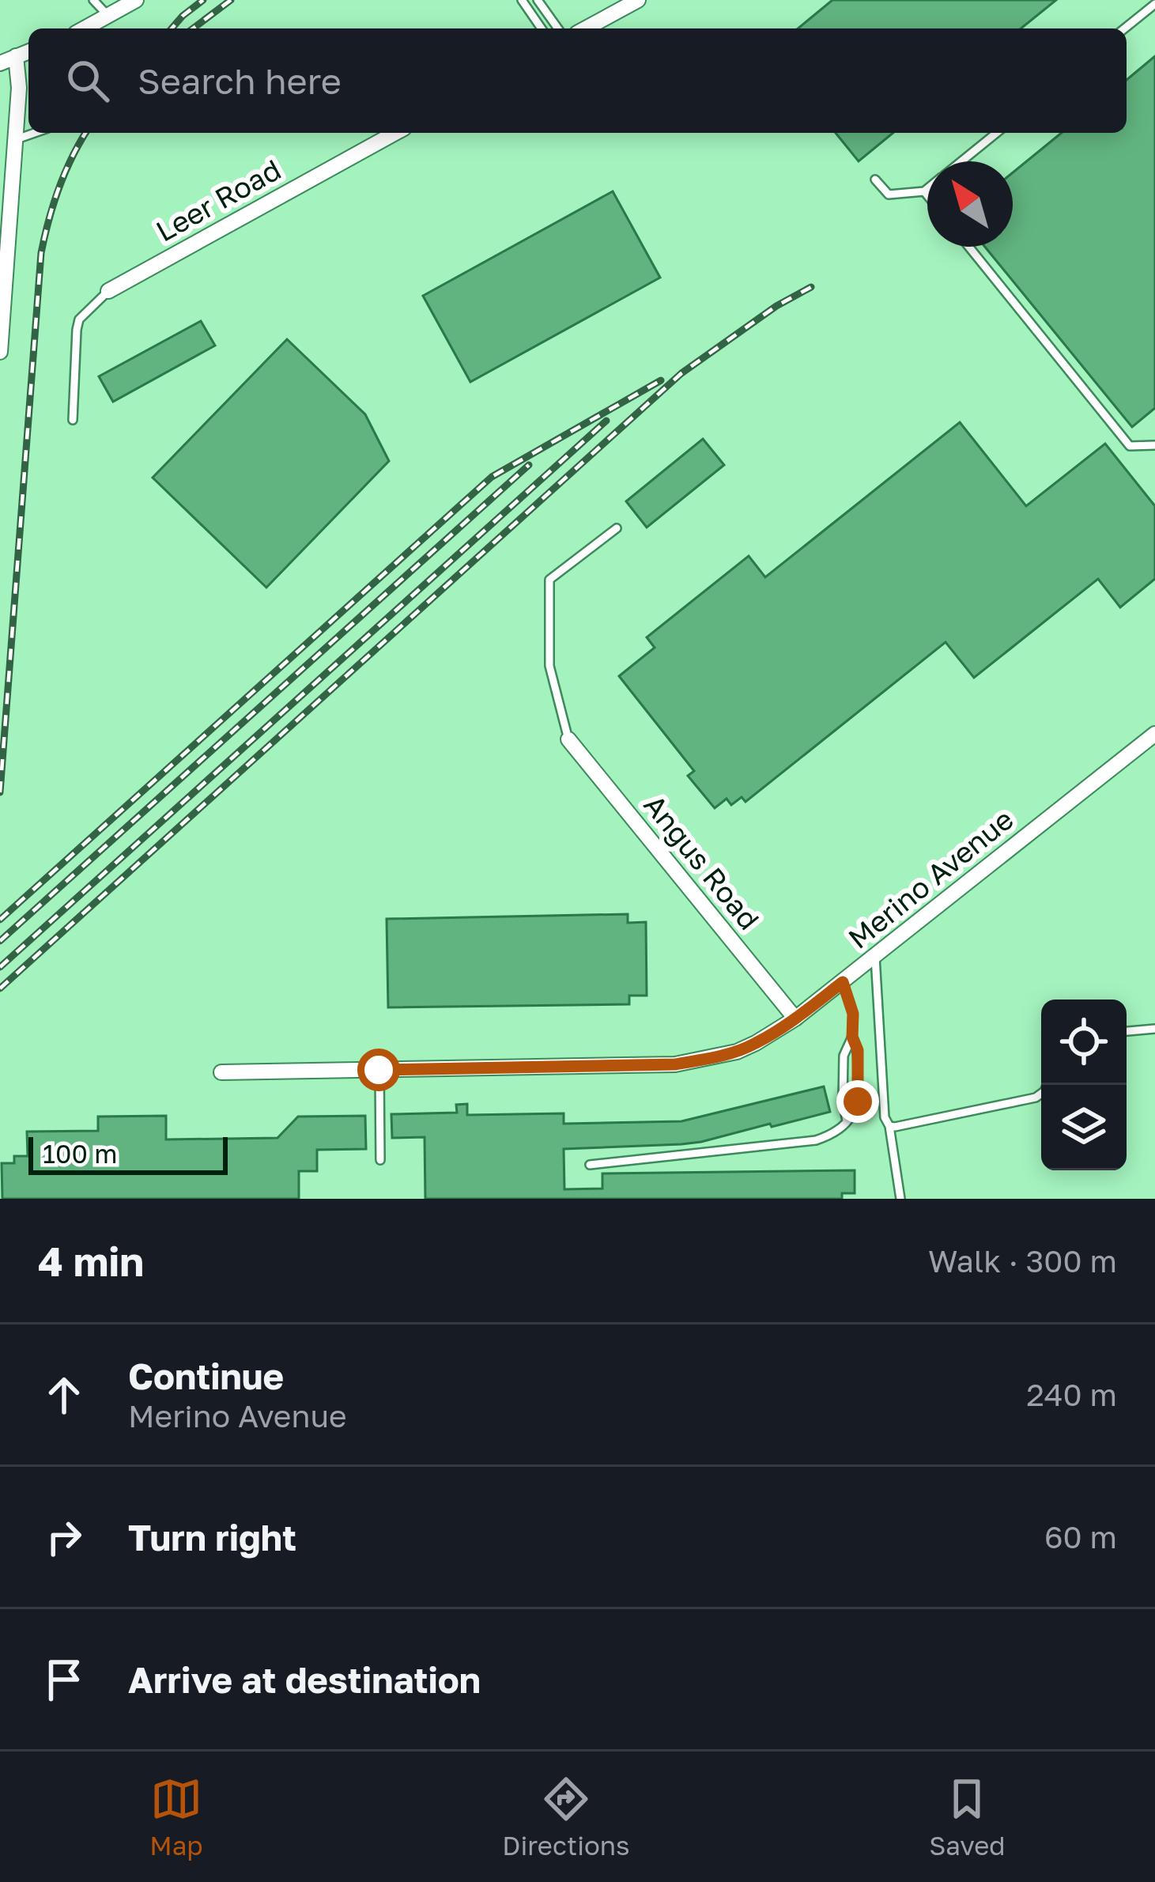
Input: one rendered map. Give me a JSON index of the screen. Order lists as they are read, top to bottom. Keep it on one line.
{"streets":{"street":["Leer Road","Angus Road","Merino Avenue"]},"crossings":[["Angus Road","Merino Avenue"]],"scale_bar":"100 m","north":"top left","page":{"search":"Search here","scale":"100 m","heading":["4 min","Walk · 300 m"],"list":[["Continue","Merino Avenue","240 m"],["Turn right","60 m"],"Arrive at destination"],"nav":["Map","Directions","Saved"]}}
